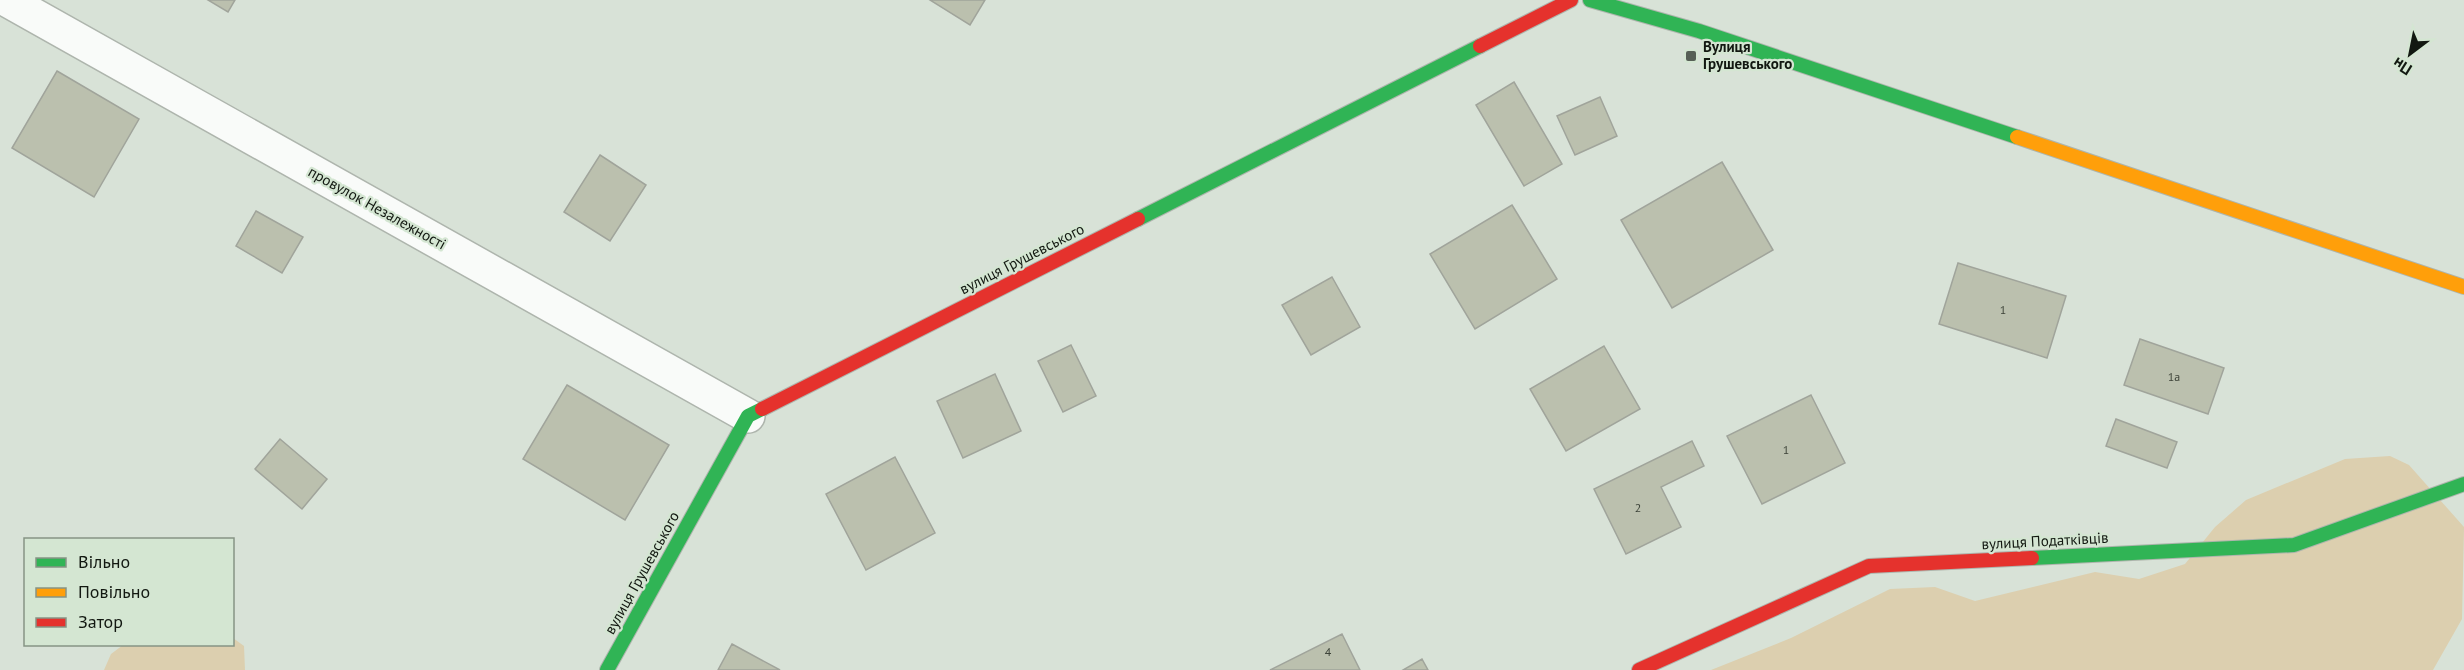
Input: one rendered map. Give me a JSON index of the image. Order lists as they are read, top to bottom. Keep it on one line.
{"streets":{"street":["провулок Незалежності","вулиця Грушевського","вулиця Податківців"]},"crossings":[["провулок Незалежності","вулиця Грушевського"]],"places":{"transit":["Вулиця Грушевського"]},"house_numbers":["1","1а","1","2","4"],"legend":["Вільно","Повільно","Затор"],"north":"bottom left"}
